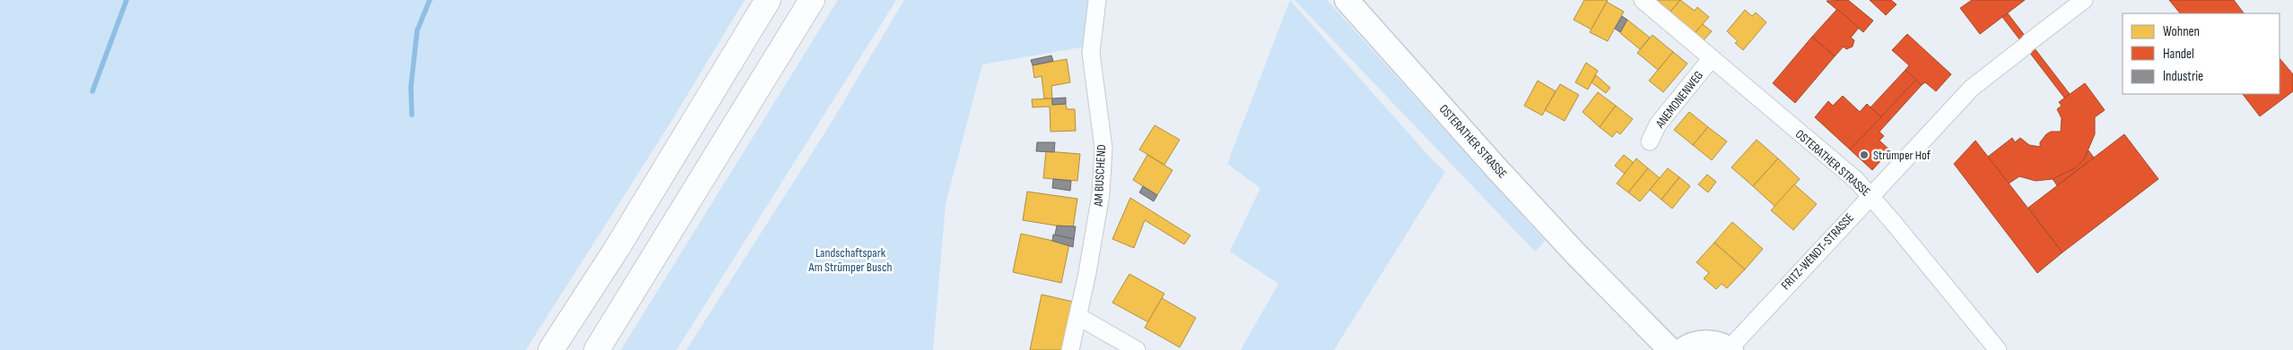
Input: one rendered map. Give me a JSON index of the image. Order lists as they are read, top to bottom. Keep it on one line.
{"streets":{"main road":["OSTERATHER STRASSE"],"street":["ANEMONENWEG","AM BUSCHEND","FRITZ-WENDT-STRASSE"]},"crossings":[["ANEMONENWEG","OSTERATHER STRASSE"],["OSTERATHER STRASSE","FRITZ-WENDT-STRASSE"]],"parks":["Landschaftspark Am Strümper Busch"],"places":["Strümper Hof"],"legend":["Wohnen","Handel","Industrie"]}
